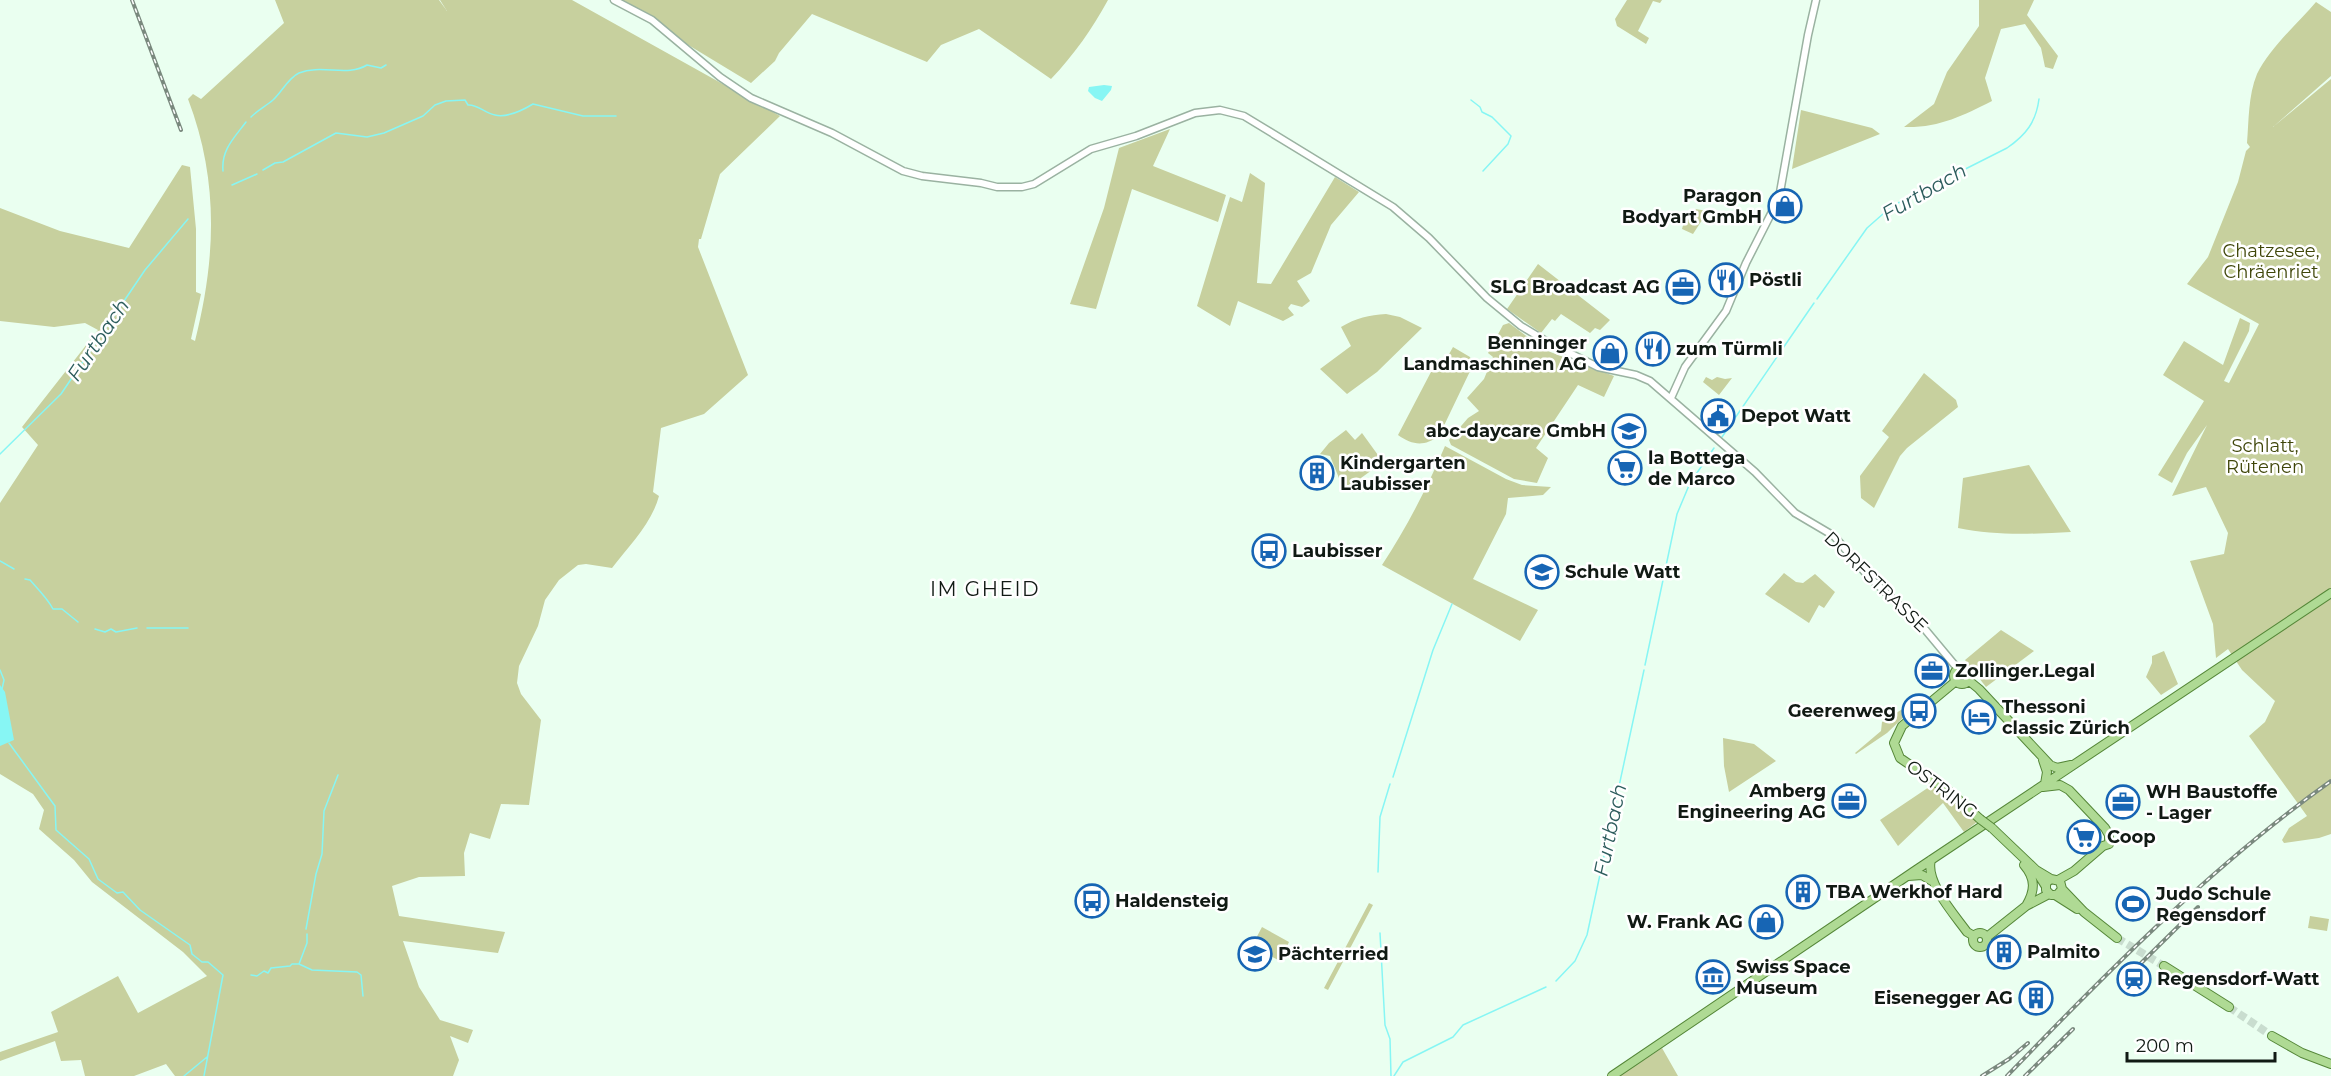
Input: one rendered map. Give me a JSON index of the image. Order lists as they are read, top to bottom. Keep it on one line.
{"streets":{"main road":["OSTRING"],"street":["DORFSTRASSE"]},"crossings":[["DORFSTRASSE","OSTRING"]],"districts":["IM GHEID"],"water":["Furtbach"],"parks":["Chatzesee, Chräenriet","Schlatt, Rütenen"],"places":{"shop":["Paragon Bodyart GmbH","Benninger Landmaschinen AG","W. Frank AG"],"restaurant":["Pöstli","zum Türmli"],"office":["SLG Broadcast AG","Zollinger.Legal","Amberg Engineering AG","WH Baustoffe - Lager"],"public building":["Depot Watt"],"school or university":["abc-daycare GmbH","Schule Watt","Pächterried"],"supermarket":["la Bottega de Marco","Coop"],"building":["Kindergarten Laubisser","TBA Werkhof Hard","Palmito","Eisenegger AG"],"bus stop":["Laubisser","Geerenweg","Haldensteig"],"hotel":["Thessoni classic Zürich"],"sports":["Judo Schule Regensdorf"],"museum":["Swiss Space Museum"],"station":["Regensdorf-Watt"]},"scale_bar":"200 m"}
